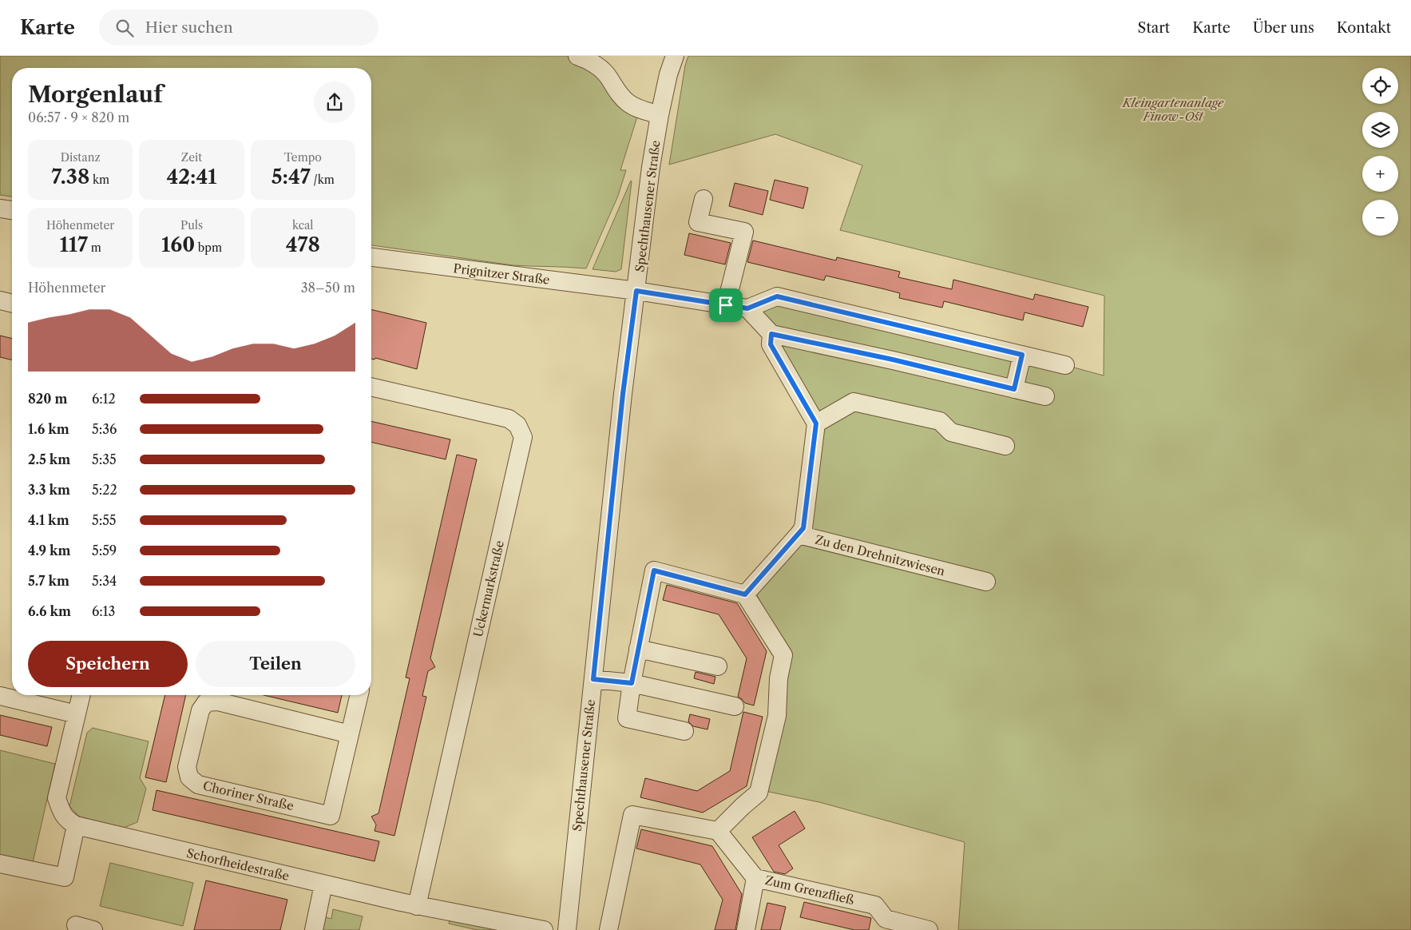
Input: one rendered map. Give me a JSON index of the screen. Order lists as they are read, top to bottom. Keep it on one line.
{"streets":{"street":["Spechthausener Straße","Prignitzer Straße","Zu den Drehnitzwiesen","Uckermarkstraße","Choriner Straße","Schorfheidestraße","Zum Grenzfließ"]},"crossings":[["Spechthausener Straße","Prignitzer Straße"],["Uckermarkstraße","Schorfheidestraße"]],"parks":["Kleingartenanlage Finow-Ost"],"page":{"header":"Karte","search":"Hier suchen","nav":["Start","Karte","Über uns","Kontakt"],"map_buttons":["+","−"],"heading":["Morgenlauf","06:57 · 9 × 820 m"],"stats":[["Distanz","7.38 km"],["Zeit","42:41"],["Tempo","5:47 /km"],["Höhenmeter","117 m"],["Puls","160 bpm"],["kcal","478"]],"chart":["Höhenmeter","38–50 m"],"list":[{"name":"820 m","note":"6:12"},{"name":"1.6 km","note":"5:36"},{"name":"2.5 km","note":"5:35"},{"name":"3.3 km","note":"5:22"},{"name":"4.1 km","note":"5:55"},{"name":"4.9 km","note":"5:59"},{"name":"5.7 km","note":"5:34"},{"name":"6.6 km","note":"6:13"}],"buttons":["Speichern","Teilen"]}}
